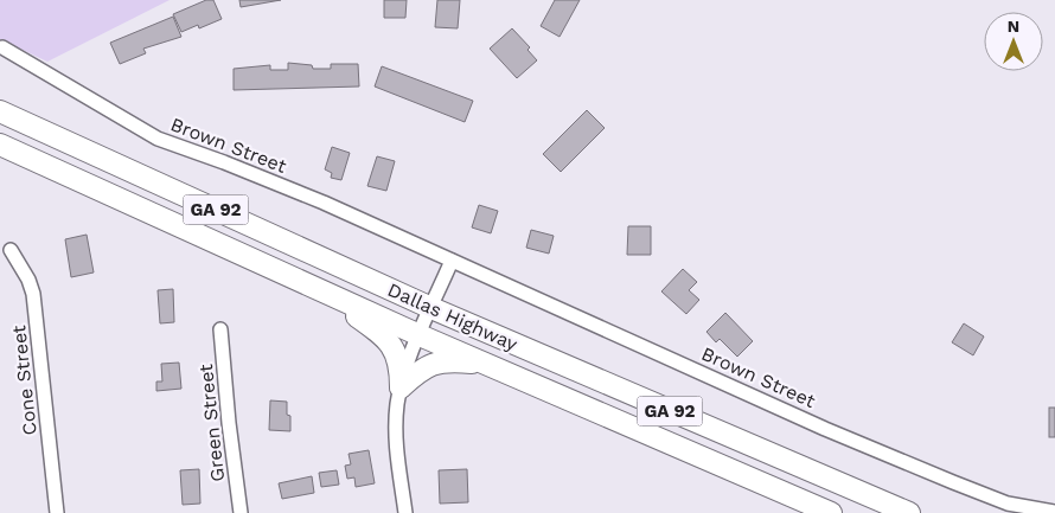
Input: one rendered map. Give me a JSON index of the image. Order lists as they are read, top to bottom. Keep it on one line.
{"streets":{"main road":["GA 92","Dallas Highway"],"street":["Brown Street","Cone Street","Green Street"]},"north":"top"}
